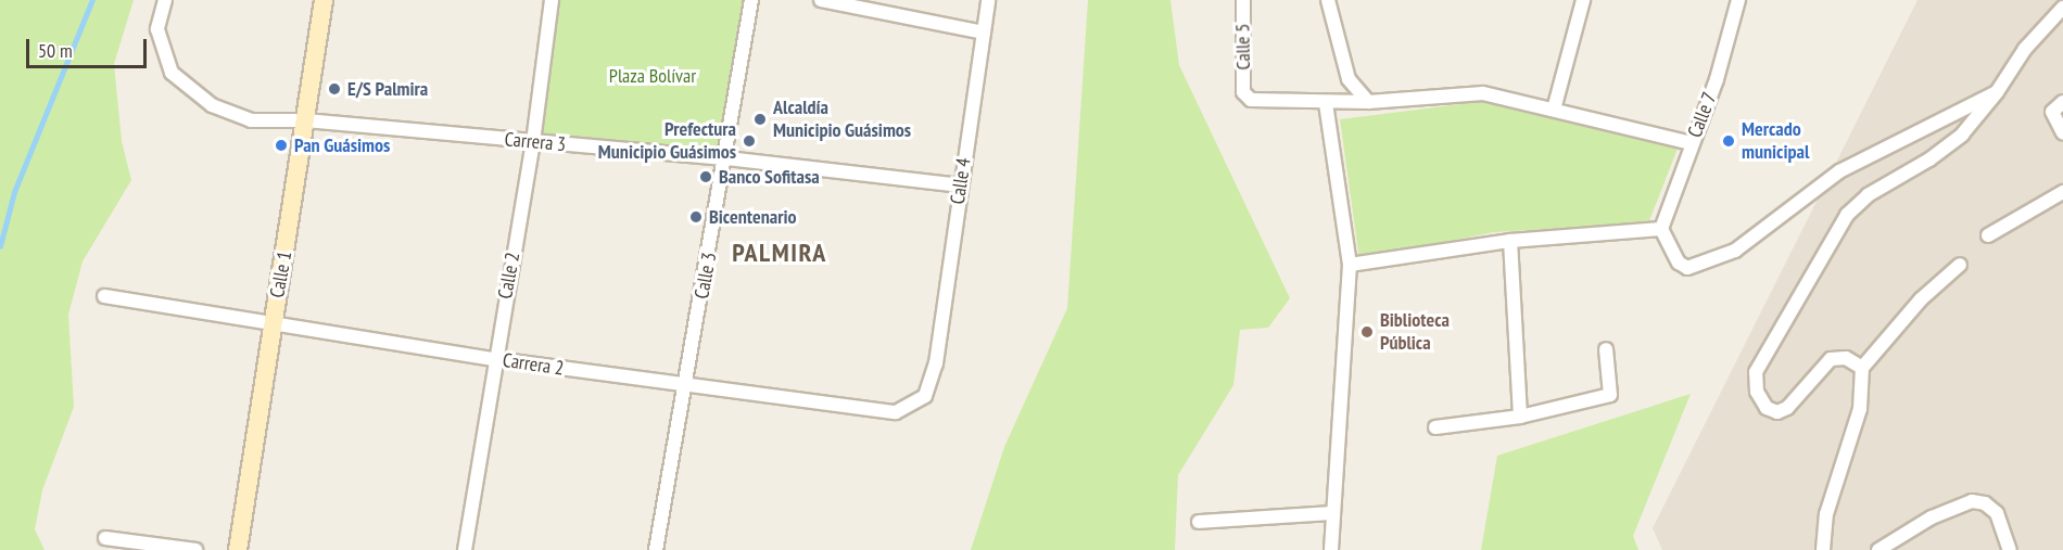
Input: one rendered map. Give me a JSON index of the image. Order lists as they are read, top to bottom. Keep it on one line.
{"streets":{"street":["Calle 5","Calle 7","Carrera 3","Calle 4","Calle 1","Calle 2","Calle 3","Carrera 2"]},"crossings":[["Carrera 3","Calle 4"],["Carrera 3","Calle 1"],["Carrera 3","Calle 2"],["Carrera 3","Calle 3"],["Calle 4","Carrera 2"],["Calle 1","Carrera 2"],["Calle 2","Carrera 2"],["Calle 3","Carrera 2"]],"districts":["PALMIRA"],"parks":["Plaza Bolívar"],"places":["E/S Palmira","Alcaldía Municipio Guásimos","Prefectura Municipio Guásimos","Mercado municipal","Pan Guásimos","Banco Sofitasa","Bicentenario","Biblioteca Pública"],"scale_bar":"50 m"}
